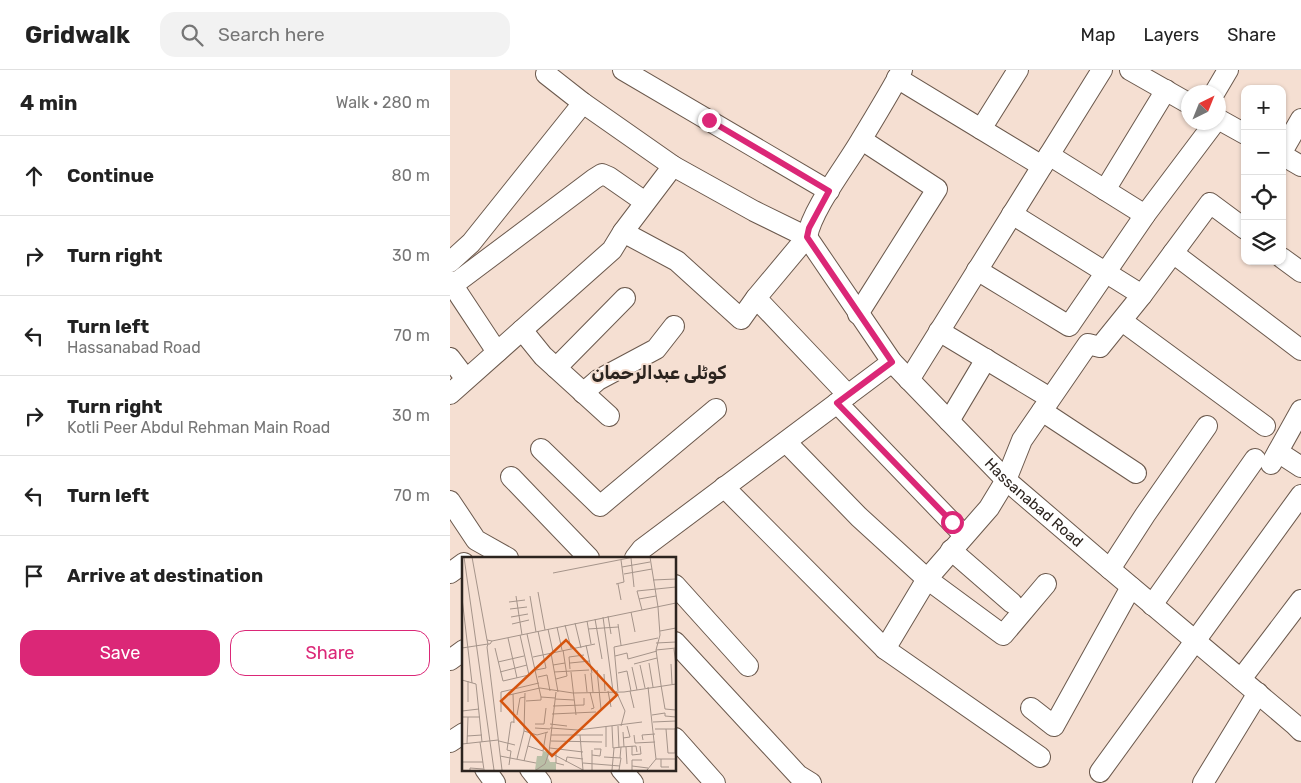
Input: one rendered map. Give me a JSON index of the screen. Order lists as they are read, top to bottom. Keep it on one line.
{"streets":{"street":["Hassanabad Road"]},"districts":["کوٹلی عبدالرحمان"],"north":"top right","page":{"header":"Gridwalk","search":"Search here","nav":["Map","Layers","Share"],"heading":["4 min","Walk · 280 m"],"map_buttons":["+","−"],"list":[["Continue","80 m"],["Turn right","30 m"],["Turn left","Hassanabad Road","70 m"],["Turn right","Kotli Peer Abdul Rehman Main Road","30 m"],["Turn left","70 m"],"Arrive at destination"],"buttons":["Save","Share"]}}
